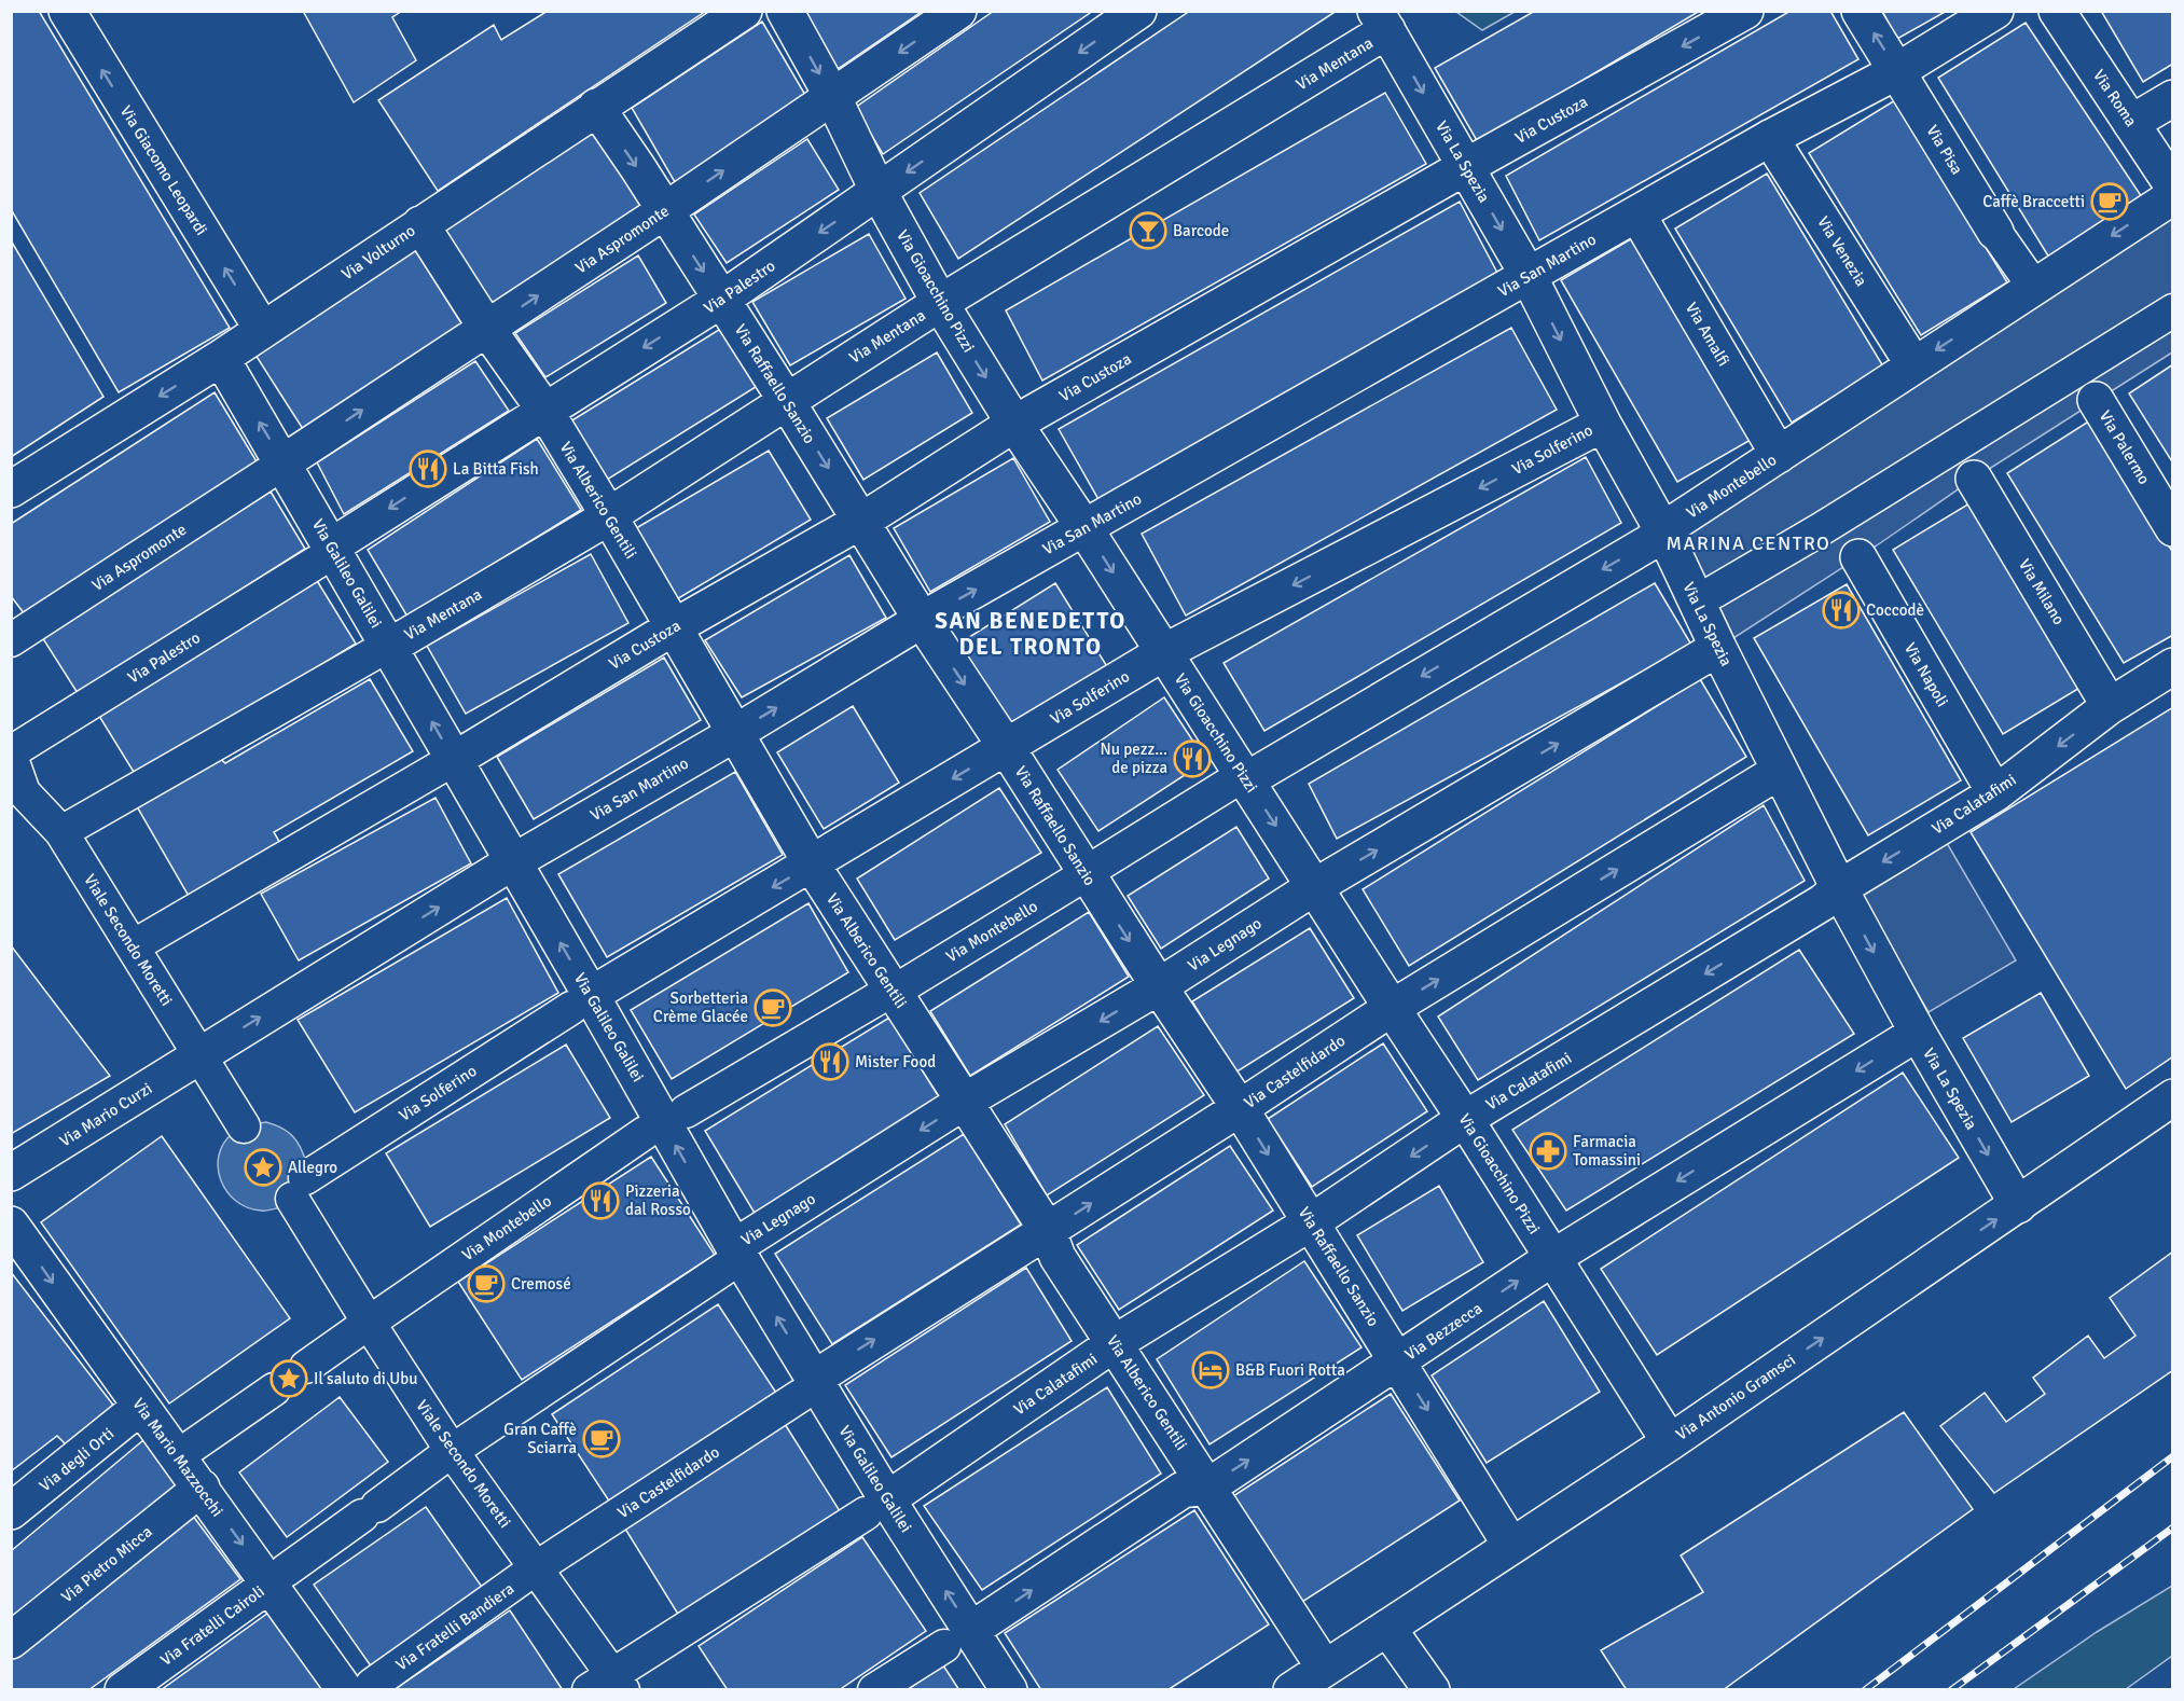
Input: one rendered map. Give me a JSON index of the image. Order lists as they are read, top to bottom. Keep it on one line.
{"streets":{"street":["Via Mentana","Via Roma","Via Custoza","Via Pisa","Via La Spezia","Via Giacomo Leopardi","Via Aspromonte","Via Venezia","Via Volturno","Via San Martino","Via Palestro","Via Gioacchino Pizzi","Via Amalfi","Via Raffaello Sanzio","Via Palermo","Via Solferino","Via Montebello","Via Alberico Gentili","Via Galileo Galilei","Via Milano","Via Napoli","Via Calatafimi","Viale Secondo Moretti","Via Legnago","Via Castelfidardo","Via Mario Curzi","Via Bezzecca","Via Antonio Gramsci","Via Mario Mazzocchi","Via degli Orti","Via Pietro Micca","Via Fratelli Cairoli","Via Fratelli Bandiera"]},"crossings":[["Via Mentana","Via La Spezia"],["Via Mentana","Via Gioacchino Pizzi"],["Via Mentana","Via Raffaello Sanzio"],["Via Mentana","Via Alberico Gentili"],["Via Mentana","Via Galileo Galilei"],["Via Custoza","Via La Spezia"],["Via Custoza","Via Gioacchino Pizzi"],["Via Custoza","Via Raffaello Sanzio"],["Via Custoza","Via Alberico Gentili"],["Via Custoza","Via Galileo Galilei"],["Via Pisa","Via San Martino"],["Via Pisa","Via Montebello"],["Via La Spezia","Via San Martino"],["Via La Spezia","Via Solferino"],["Via La Spezia","Via Montebello"],["Via La Spezia","Via Calatafimi"],["Via La Spezia","Via Legnago"],["Via La Spezia","Via Castelfidardo"],["Via La Spezia","Via Bezzecca"],["Via La Spezia","Via Antonio Gramsci"],["Via Giacomo Leopardi","Via Volturno"],["Via Aspromonte","Via Gioacchino Pizzi"],["Via Aspromonte","Via Raffaello Sanzio"],["Via Aspromonte","Via Alberico Gentili"],["Via Aspromonte","Via Galileo Galilei"],["Via Venezia","Via San Martino"],["Via Venezia","Via Montebello"],["Via Volturno","Via Raffaello Sanzio"],["Via Volturno","Via Alberico Gentili"],["Via Volturno","Via Galileo Galilei"],["Via San Martino","Via Gioacchino Pizzi"],["Via San Martino","Via Amalfi"],["Via San Martino","Via Raffaello Sanzio"],["Via San Martino","Via Alberico Gentili"],["Via San Martino","Via Galileo Galilei"],["Via San Martino","Viale Secondo Moretti"],["Via San Martino","Via Mario Curzi"],["Via Palestro","Via Gioacchino Pizzi"],["Via Palestro","Via Raffaello Sanzio"],["Via Palestro","Via Alberico Gentili"],["Via Palestro","Via Galileo Galilei"],["Via Palestro","Viale Secondo Moretti"],["Via Gioacchino Pizzi","Via Solferino"],["Via Gioacchino Pizzi","Via Montebello"],["Via Gioacchino Pizzi","Via Calatafimi"],["Via Gioacchino Pizzi","Via Legnago"],["Via Gioacchino Pizzi","Via Castelfidardo"],["Via Gioacchino Pizzi","Via Bezzecca"],["Via Gioacchino Pizzi","Via Antonio Gramsci"],["Via Amalfi","Via Montebello"],["Via Raffaello Sanzio","Via Solferino"],["Via Raffaello Sanzio","Via Calatafimi"],["Via Raffaello Sanzio","Via Legnago"],["Via Raffaello Sanzio","Via Castelfidardo"],["Via Raffaello Sanzio","Via Bezzecca"],["Via Raffaello Sanzio","Via Antonio Gramsci"],["Via Solferino","Via Alberico Gentili"],["Via Solferino","Via Galileo Galilei"],["Via Solferino","Viale Secondo Moretti"],["Via Montebello","Viale Secondo Moretti"],["Via Alberico Gentili","Via Calatafimi"],["Via Alberico Gentili","Via Legnago"],["Via Alberico Gentili","Via Castelfidardo"],["Via Alberico Gentili","Via Bezzecca"],["Via Alberico Gentili","Via Antonio Gramsci"],["Via Galileo Galilei","Via Calatafimi"],["Via Galileo Galilei","Via Legnago"],["Via Galileo Galilei","Via Castelfidardo"],["Via Galileo Galilei","Via Bezzecca"],["Via Milano","Via Calatafimi"],["Via Napoli","Via Calatafimi"],["Via Calatafimi","Viale Secondo Moretti"],["Viale Secondo Moretti","Via Legnago"],["Viale Secondo Moretti","Via Castelfidardo"],["Viale Secondo Moretti","Via Mario Curzi"],["Viale Secondo Moretti","Via Fratelli Bandiera"],["Via Legnago","Via Mario Mazzocchi"],["Via Legnago","Via Fratelli Cairoli"],["Via Castelfidardo","Via Fratelli Bandiera"],["Via Mario Mazzocchi","Via degli Orti"],["Via Mario Mazzocchi","Via Pietro Micca"],["Via Mario Mazzocchi","Via Fratelli Cairoli"],["Via Mario Mazzocchi","Via Fratelli Bandiera"]],"one_way":["Via La Spezia","Via Giacomo Leopardi","Via Palestro","Via Raffaello Sanzio","Via Solferino","Via Galileo Galilei","Via Calatafimi","Via Castelfidardo","Via Antonio Gramsci","Via Mario Mazzocchi"],"districts":["MARINA CENTRO","SAN BENEDETTO DEL TRONTO"],"places":{"cafe":["Caffè Braccetti","Sorbetteria Crème Glacée","Cremosé","Gran Caffè Sciarra"],"bar":["Barcode"],"restaurant":["La Bitta Fish","Coccodè","Nu pezz... de pizza","Mister Food","Pizzeria dal Rosso"],"pharmacy":["Farmacia Tomassini"],"place":["Allegro","Il saluto di Ubu"],"hotel":["B&B Fuori Rotta"]}}
